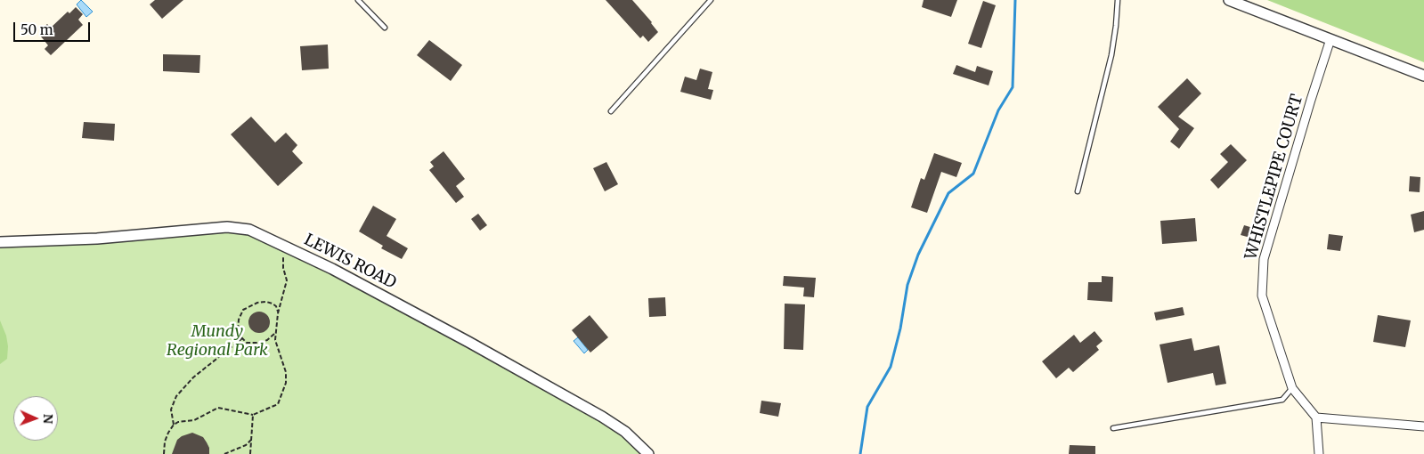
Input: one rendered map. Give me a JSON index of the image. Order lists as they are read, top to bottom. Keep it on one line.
{"streets":{"street":["WHISTLEPIPE COURT","LEWIS ROAD"]},"parks":["Mundy Regional Park"],"scale_bar":"50 m","north":"right"}
